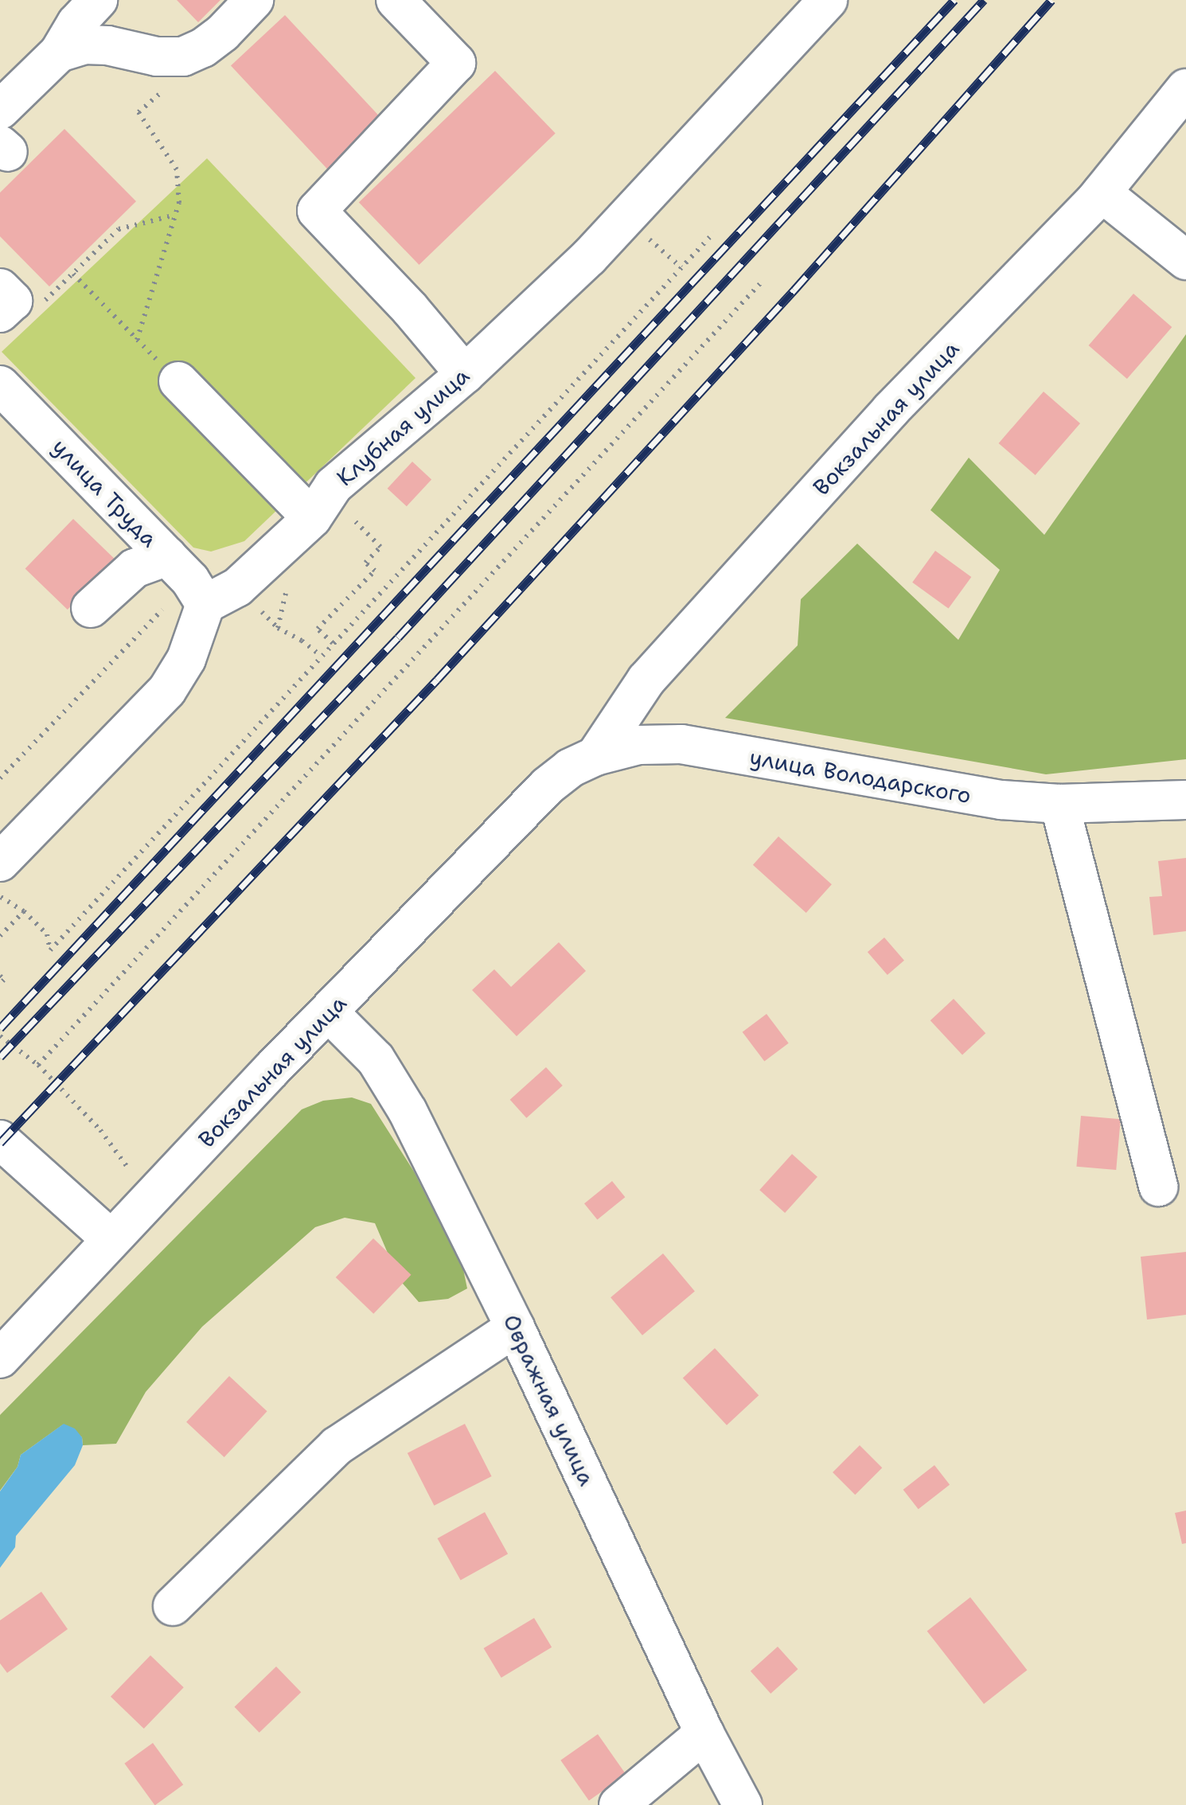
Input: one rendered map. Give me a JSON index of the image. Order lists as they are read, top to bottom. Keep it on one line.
{"streets":{"street":["Вокзальная улица","Клубная улица","улица Труда","улица Володарского","Овражная улица"]},"crossings":[["Вокзальная улица","улица Володарского"],["Вокзальная улица","Овражная улица"],["Клубная улица","улица Труда"]]}
